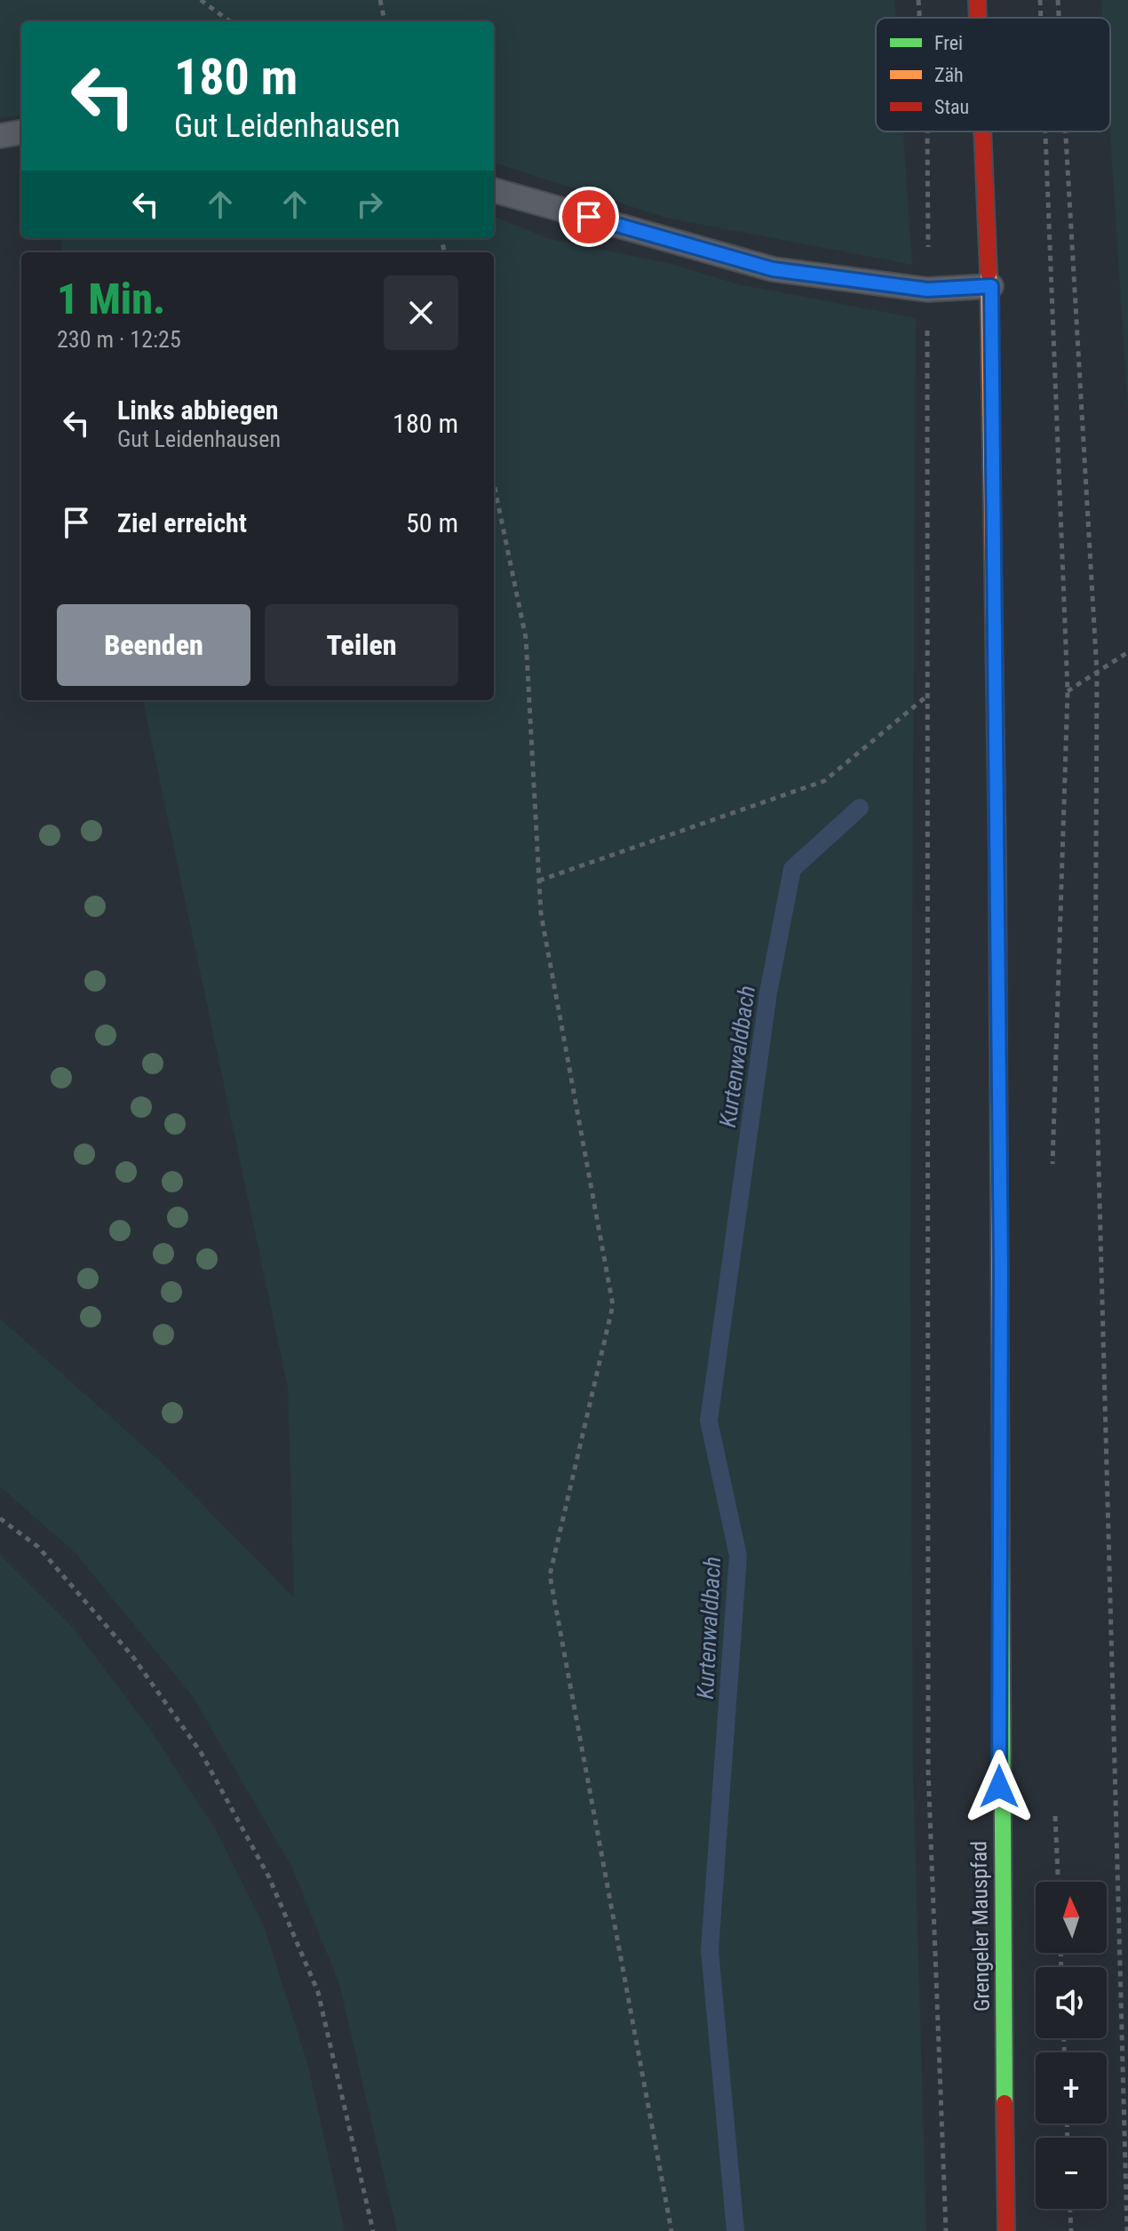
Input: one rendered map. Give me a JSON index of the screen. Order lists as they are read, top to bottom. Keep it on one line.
{"streets":{"main road":["Grengeler Mauspfad"]},"water":["Kurtenwaldbach"],"legend":["Frei","Zäh","Stau"],"north":"top","page":{"turn":["180 m","Gut Leidenhausen"],"heading":["1 Min.","230 m · 12:25"],"list":[{"name":"Links abbiegen","note":"Gut Leidenhausen","value":"180 m"},{"name":"Ziel erreicht","value":"50 m"}],"buttons":["Beenden","Teilen"],"map_buttons":["+","−"]}}
